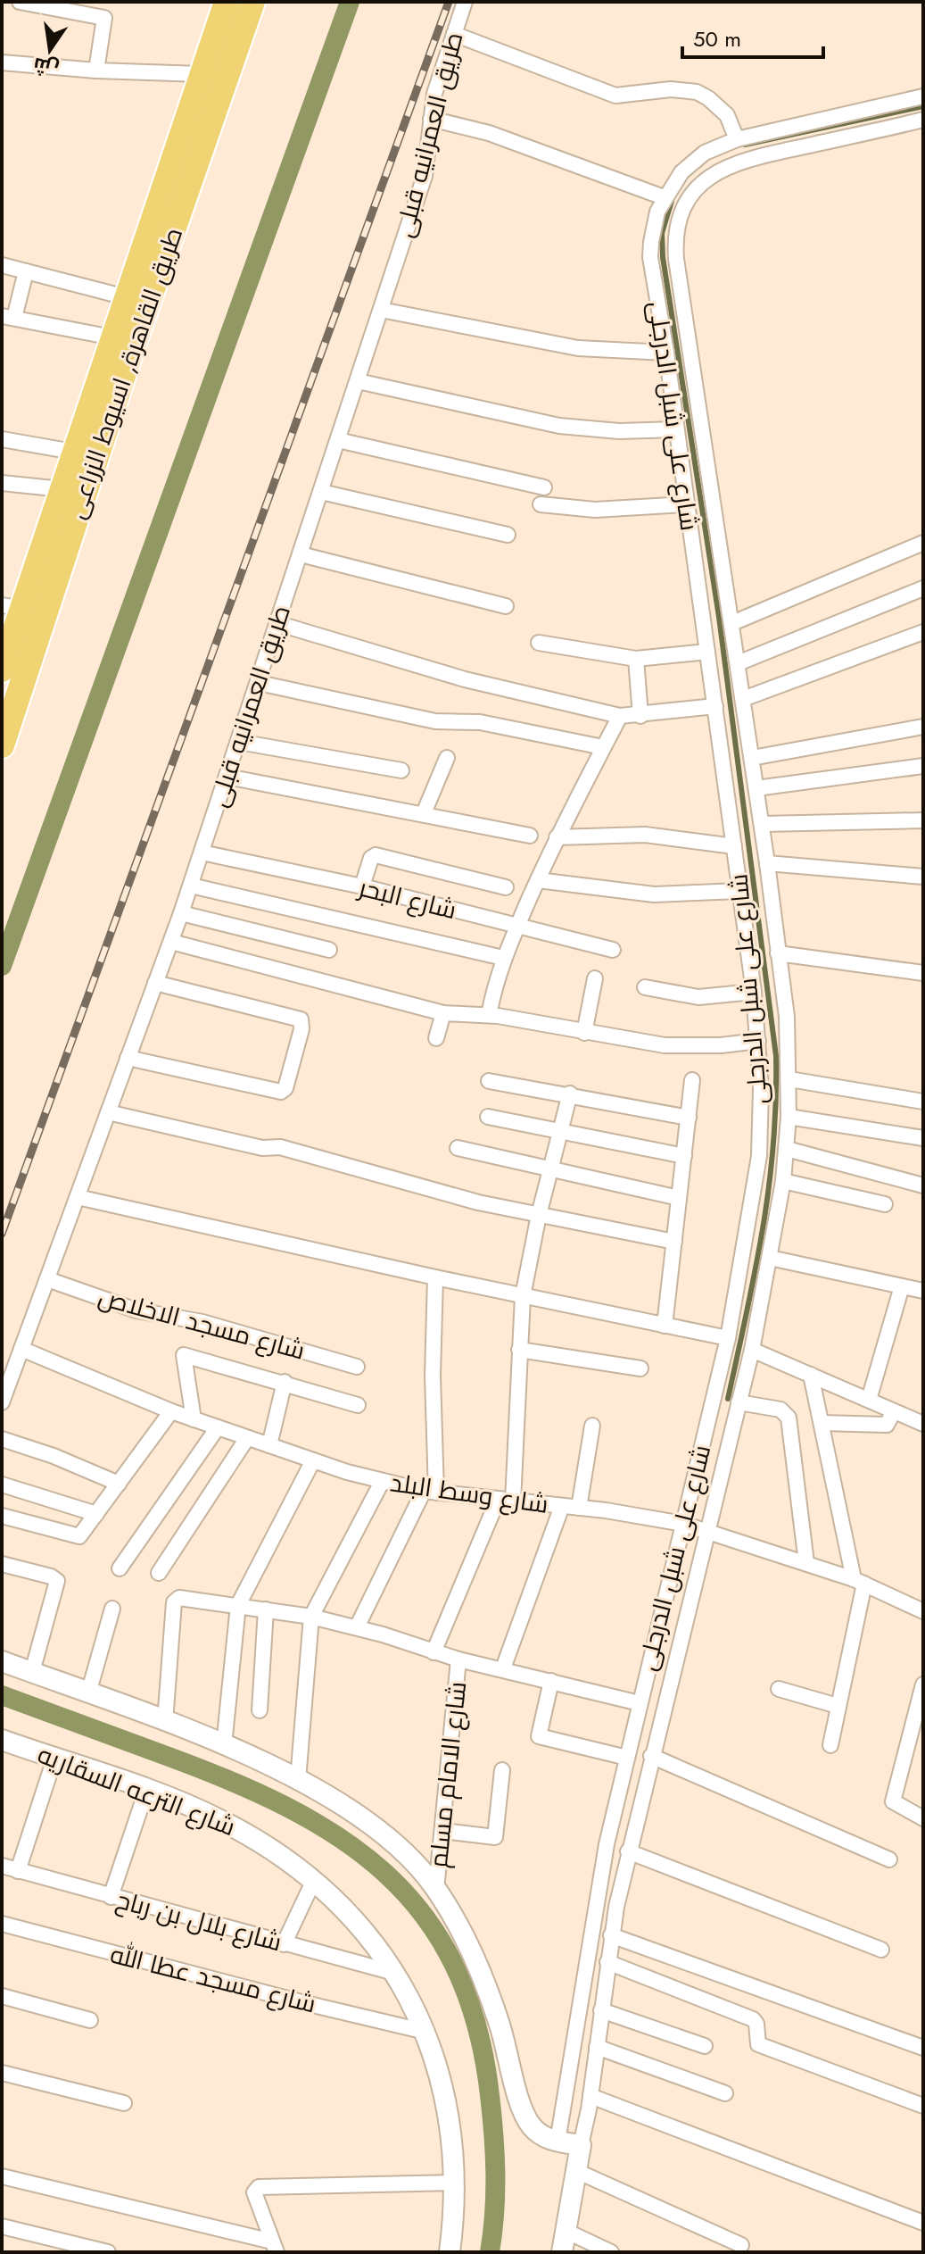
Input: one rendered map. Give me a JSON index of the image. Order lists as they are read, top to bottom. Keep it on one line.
{"streets":{"highway":["طريق القاهرة, اسيوط الزراعى"],"street":["طريق العمرانيه قبلى","شارع على شبل الدرجلى","شارع البحر","شارع مسجد الاخلاص","شارع وسط البلد","شارع الامام مسلم","شارع الترعه السقاريه","شارع بلال بن رباح","شارع مسجد عطا الله"]},"crossings":[["طريق العمرانيه قبلى","شارع البحر"],["طريق العمرانيه قبلى","شارع مسجد الاخلاص"],["طريق العمرانيه قبلى","شارع وسط البلد"],["شارع على شبل الدرجلى","شارع وسط البلد"],["شارع الترعه السقاريه","شارع بلال بن رباح"],["شارع الترعه السقاريه","شارع مسجد عطا الله"]],"scale_bar":"50 m","north":"bottom"}
